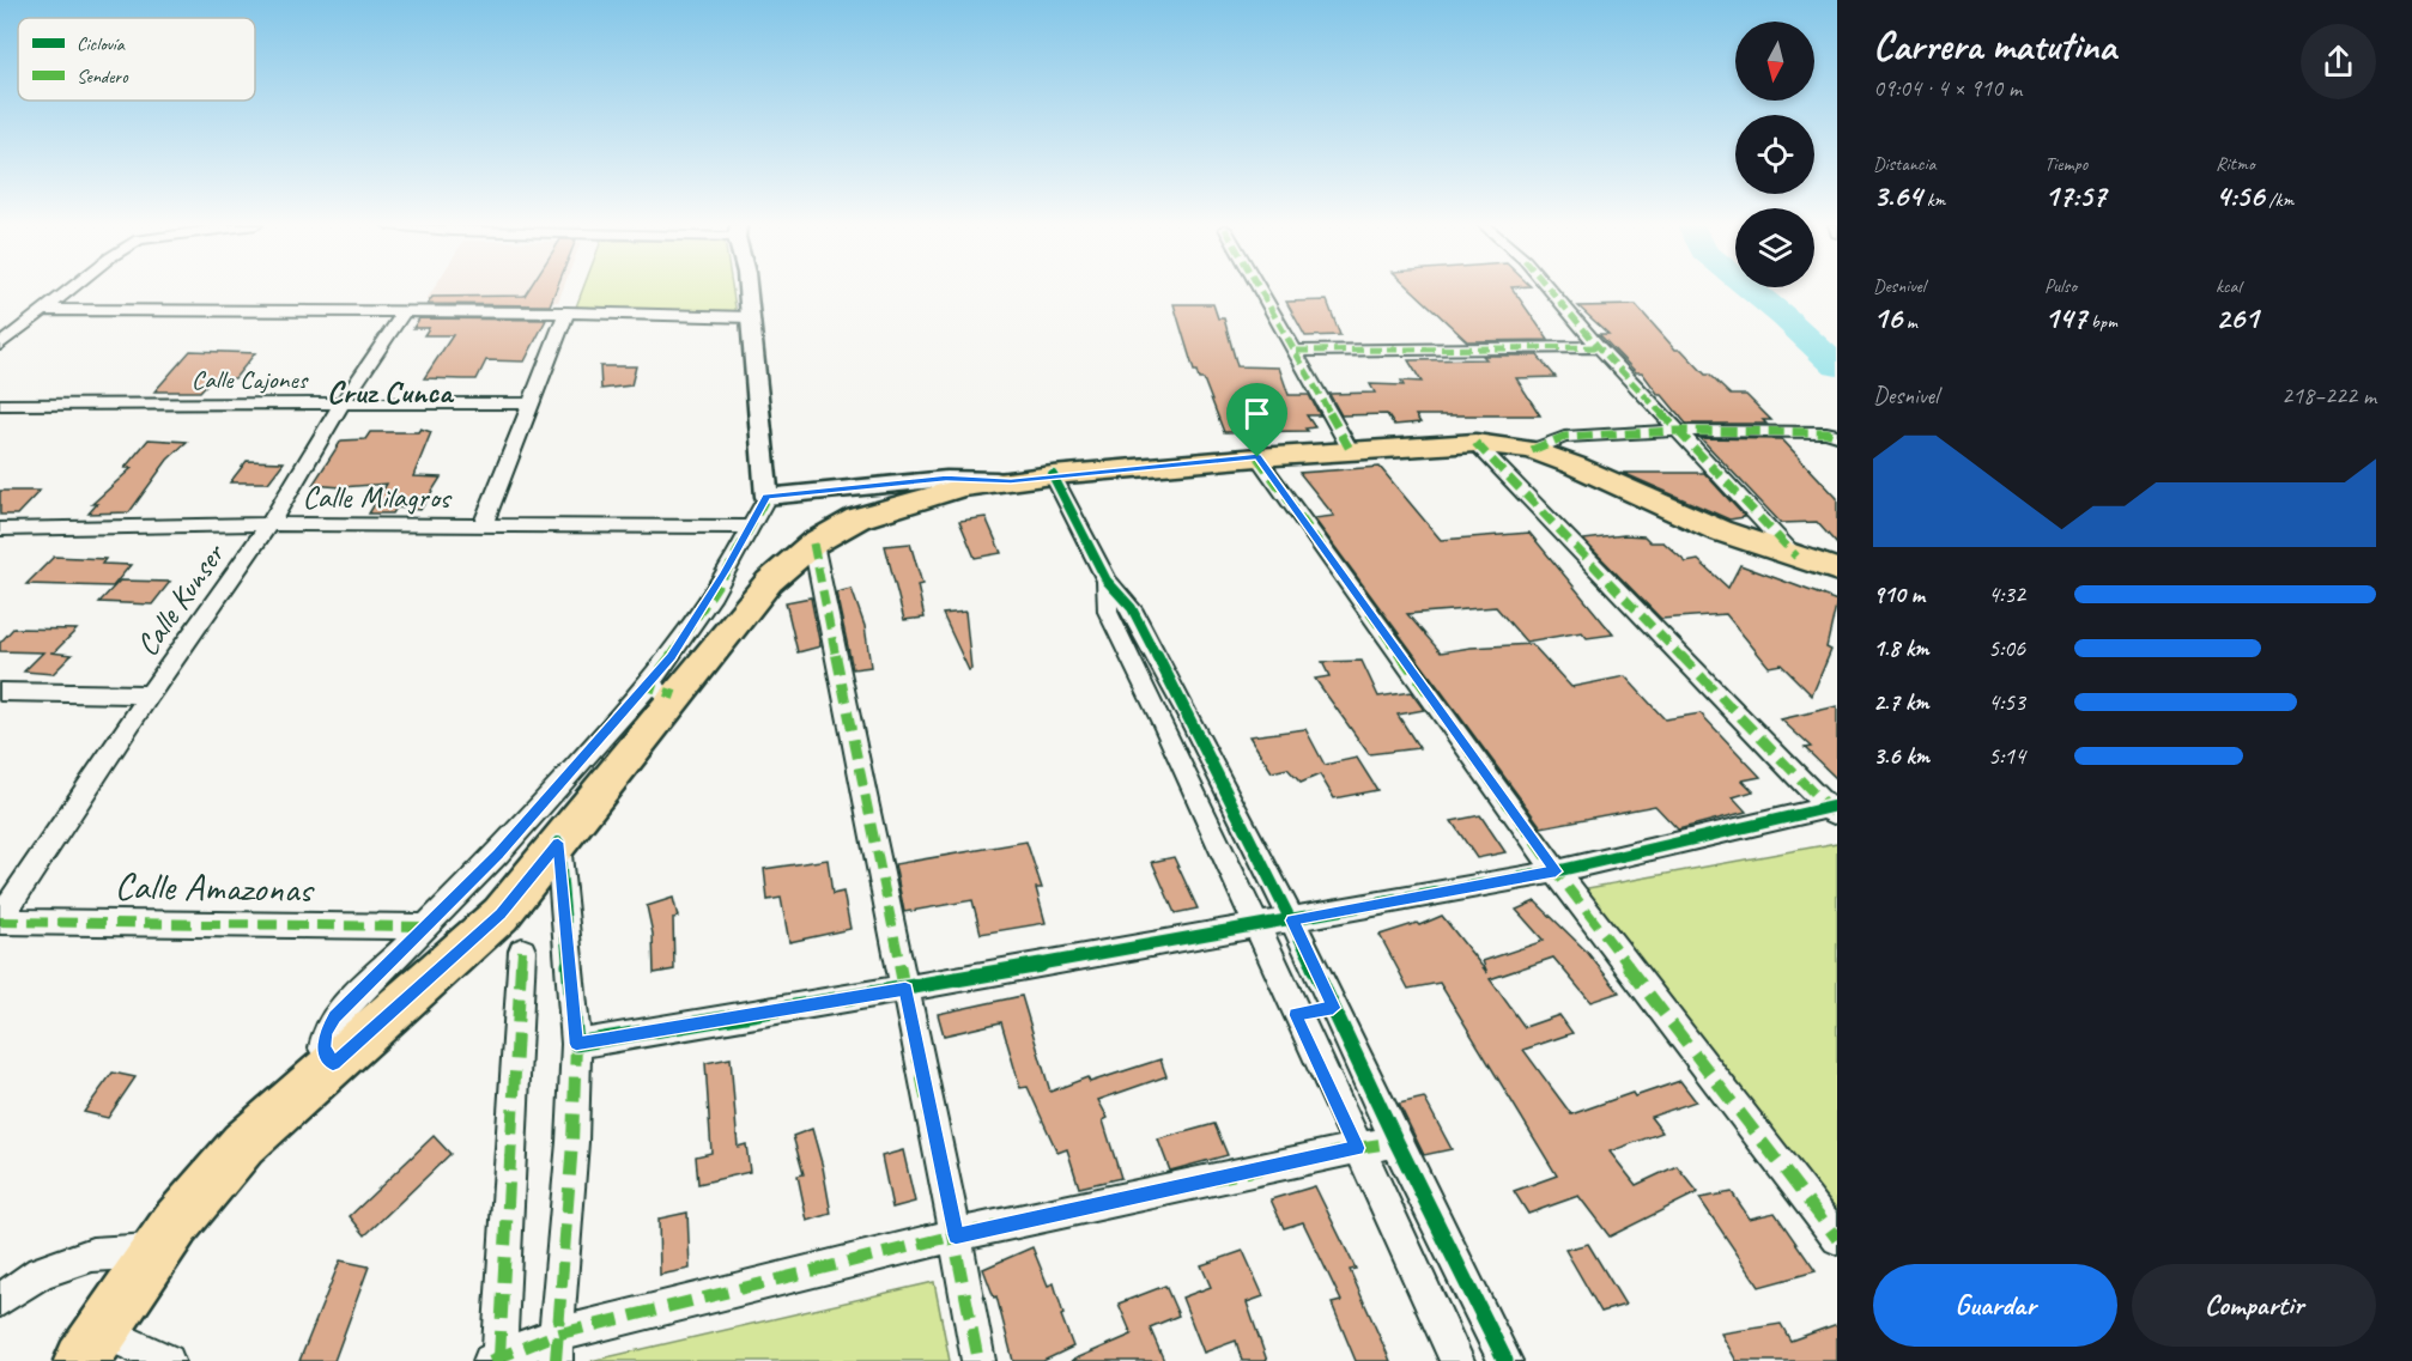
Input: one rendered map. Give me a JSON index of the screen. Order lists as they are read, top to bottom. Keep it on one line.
{"streets":{"street":["Calle Cajones","Calle Milagros","Calle Kunser","Calle Amazonas"]},"crossings":[["Calle Cajones","Calle Kunser"],["Calle Milagros","Calle Kunser"],["Calle Kunser","Calle Amazonas"]],"districts":["Cruz Cunca"],"legend":["Ciclovía","Sendero"],"north":"bottom","page":{"heading":["Carrera matutina","09:04 · 4 × 910 m"],"stats":[["Distancia","3.64 km"],["Tiempo","17:57"],["Ritmo","4:56 /km"],["Desnivel","16 m"],["Pulso","147 bpm"],["kcal","261"]],"chart":["Desnivel","218–222 m"],"list":[{"name":"910 m","note":"4:32"},{"name":"1.8 km","note":"5:06"},{"name":"2.7 km","note":"4:53"},{"name":"3.6 km","note":"5:14"}],"buttons":["Guardar","Compartir"]}}
